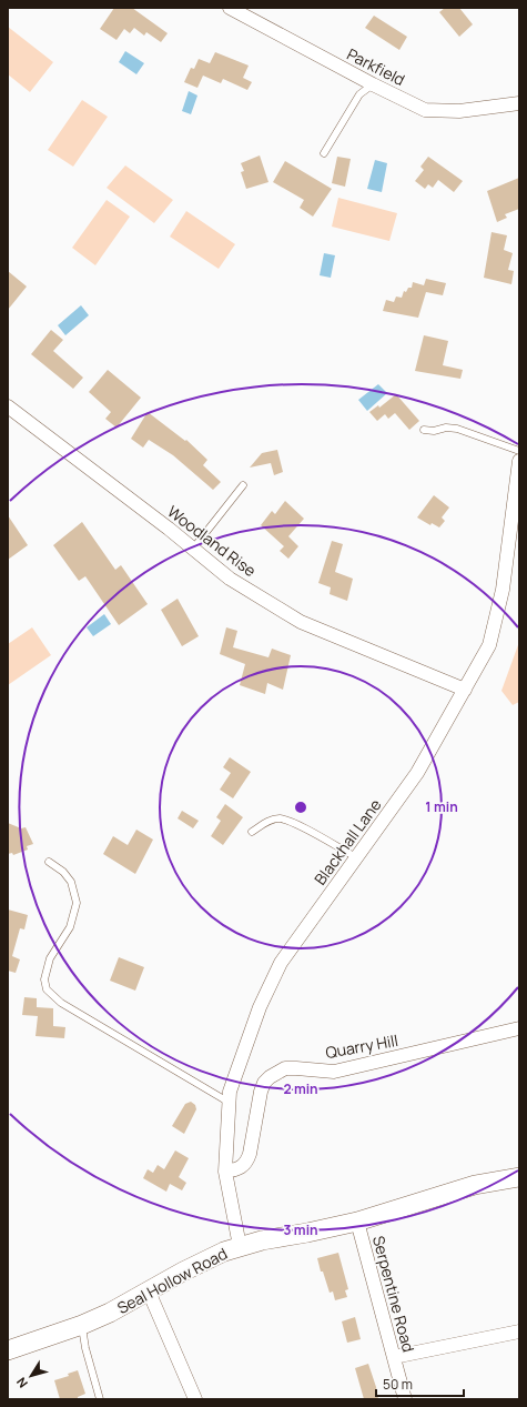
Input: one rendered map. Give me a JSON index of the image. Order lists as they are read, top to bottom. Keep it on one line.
{"streets":{"main road":["Seal Hollow Road"],"street":["Parkfield","Woodland Rise","Blackhall Lane","Quarry Hill","Serpentine Road"]},"crossings":[["Woodland Rise","Blackhall Lane"],["Blackhall Lane","Quarry Hill"],["Blackhall Lane","Seal Hollow Road"],["Seal Hollow Road","Serpentine Road"]],"scale_bar":"50 m","north":"bottom left","rings":["1 min","2 min","3 min"]}
